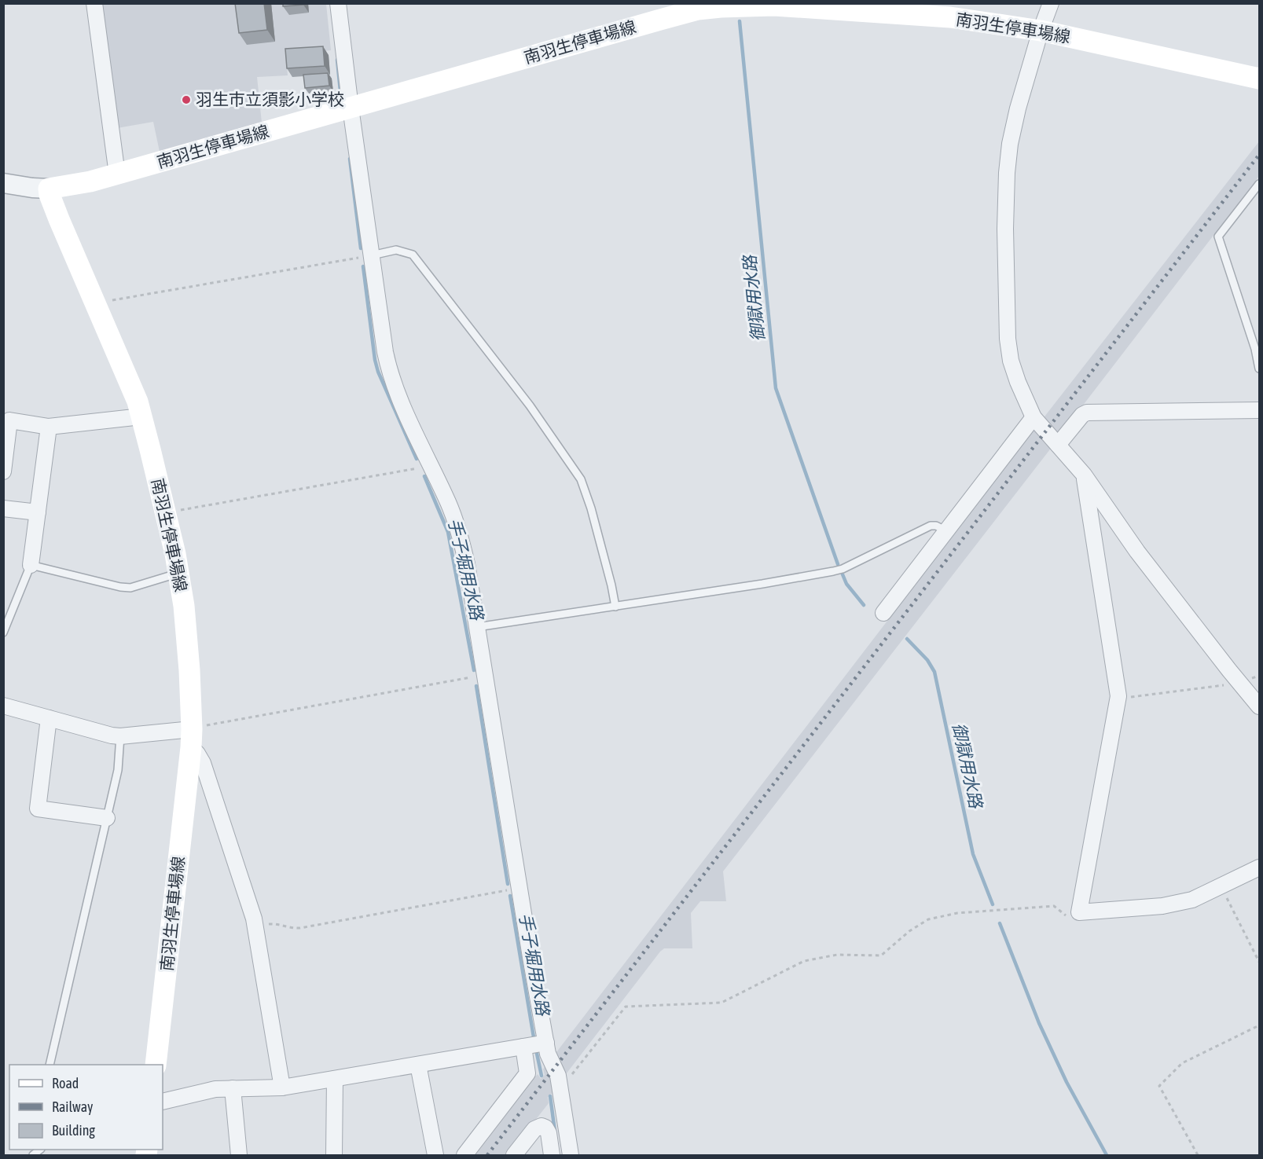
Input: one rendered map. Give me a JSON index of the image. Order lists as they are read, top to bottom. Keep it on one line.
{"streets":{"main road":["南羽生停車場線"]},"water":["御獄用水路","手子堀用水路"],"places":["羽生市立須影小学校"],"legend":["Road","Railway","Building"]}
